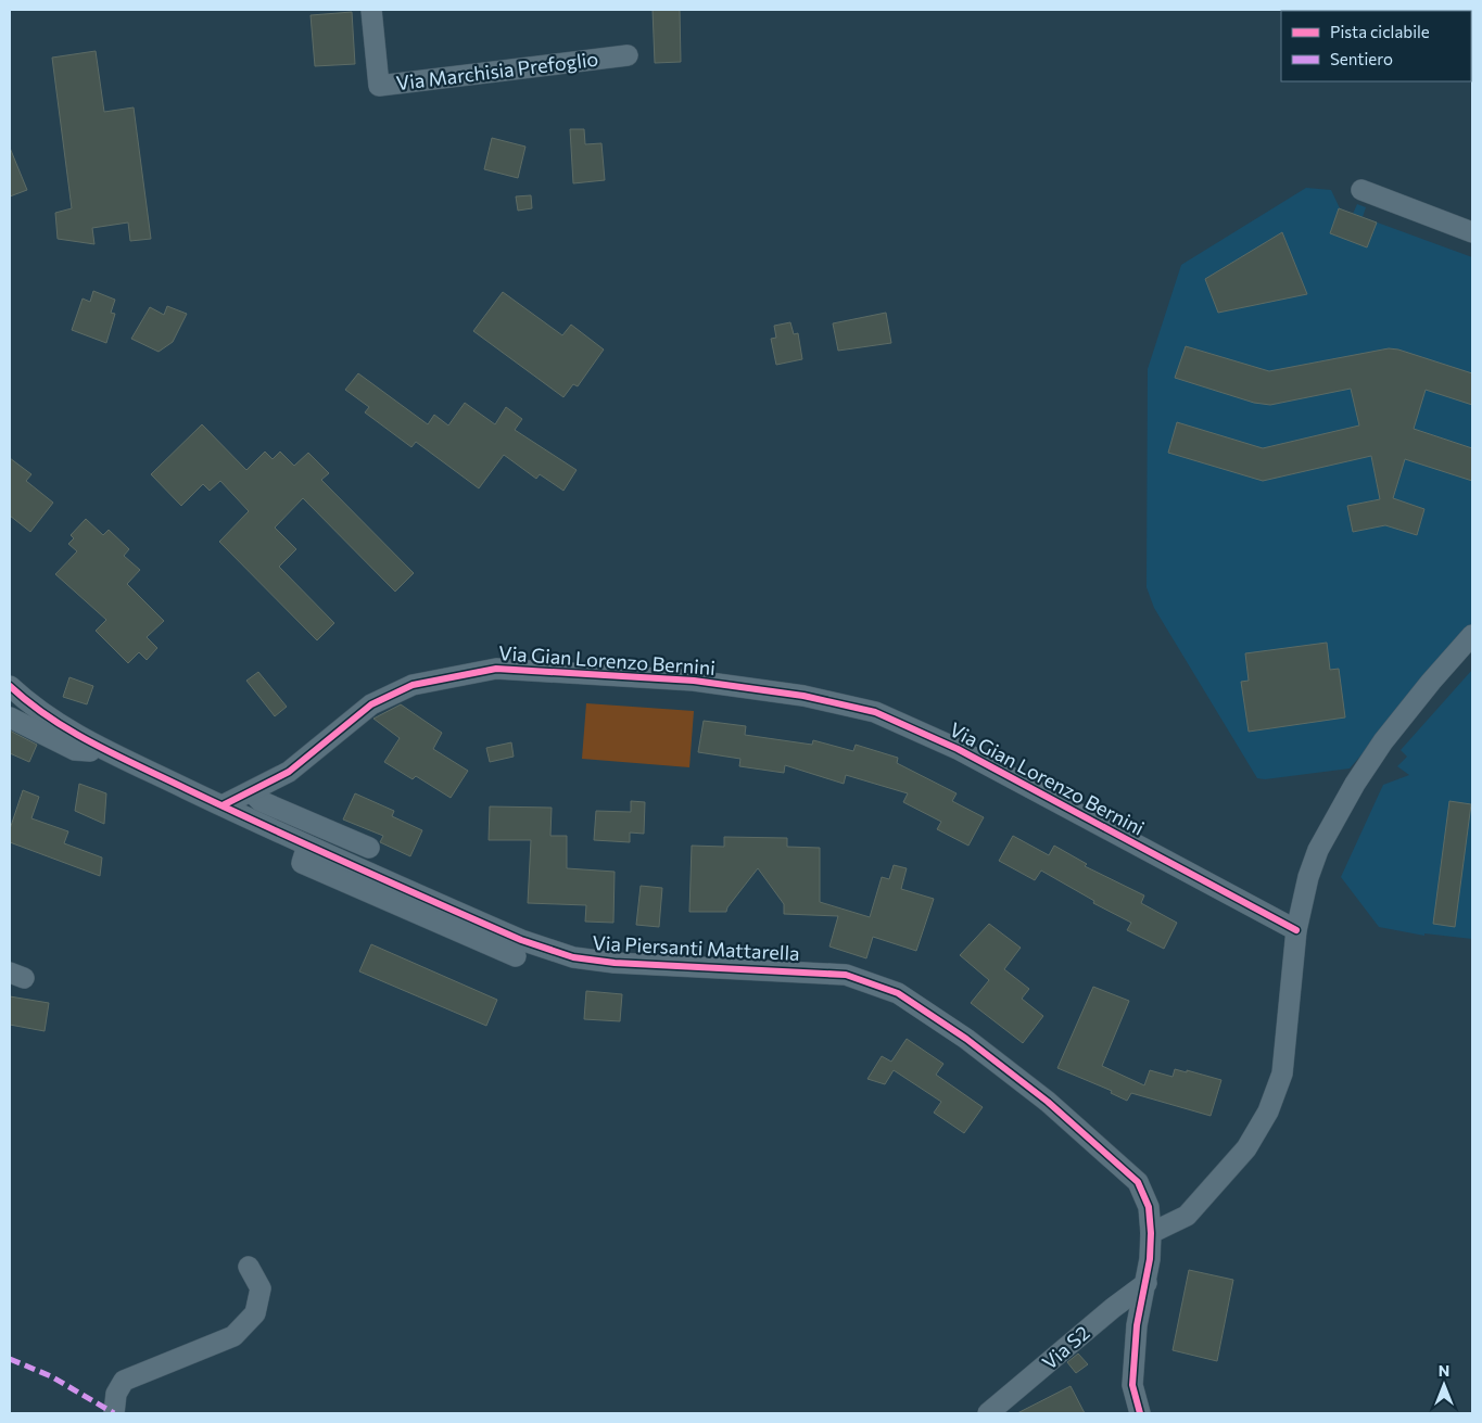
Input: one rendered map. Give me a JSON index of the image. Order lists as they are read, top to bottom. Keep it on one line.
{"streets":{"street":["Via Marchisia Prefoglio","Via Gian Lorenzo Bernini","Via Piersanti Mattarella","Via S2"]},"crossings":[["Via Gian Lorenzo Bernini","Via Piersanti Mattarella"],["Via Piersanti Mattarella","Via S2"]],"legend":["Pista ciclabile","Sentiero"],"north":"top"}
